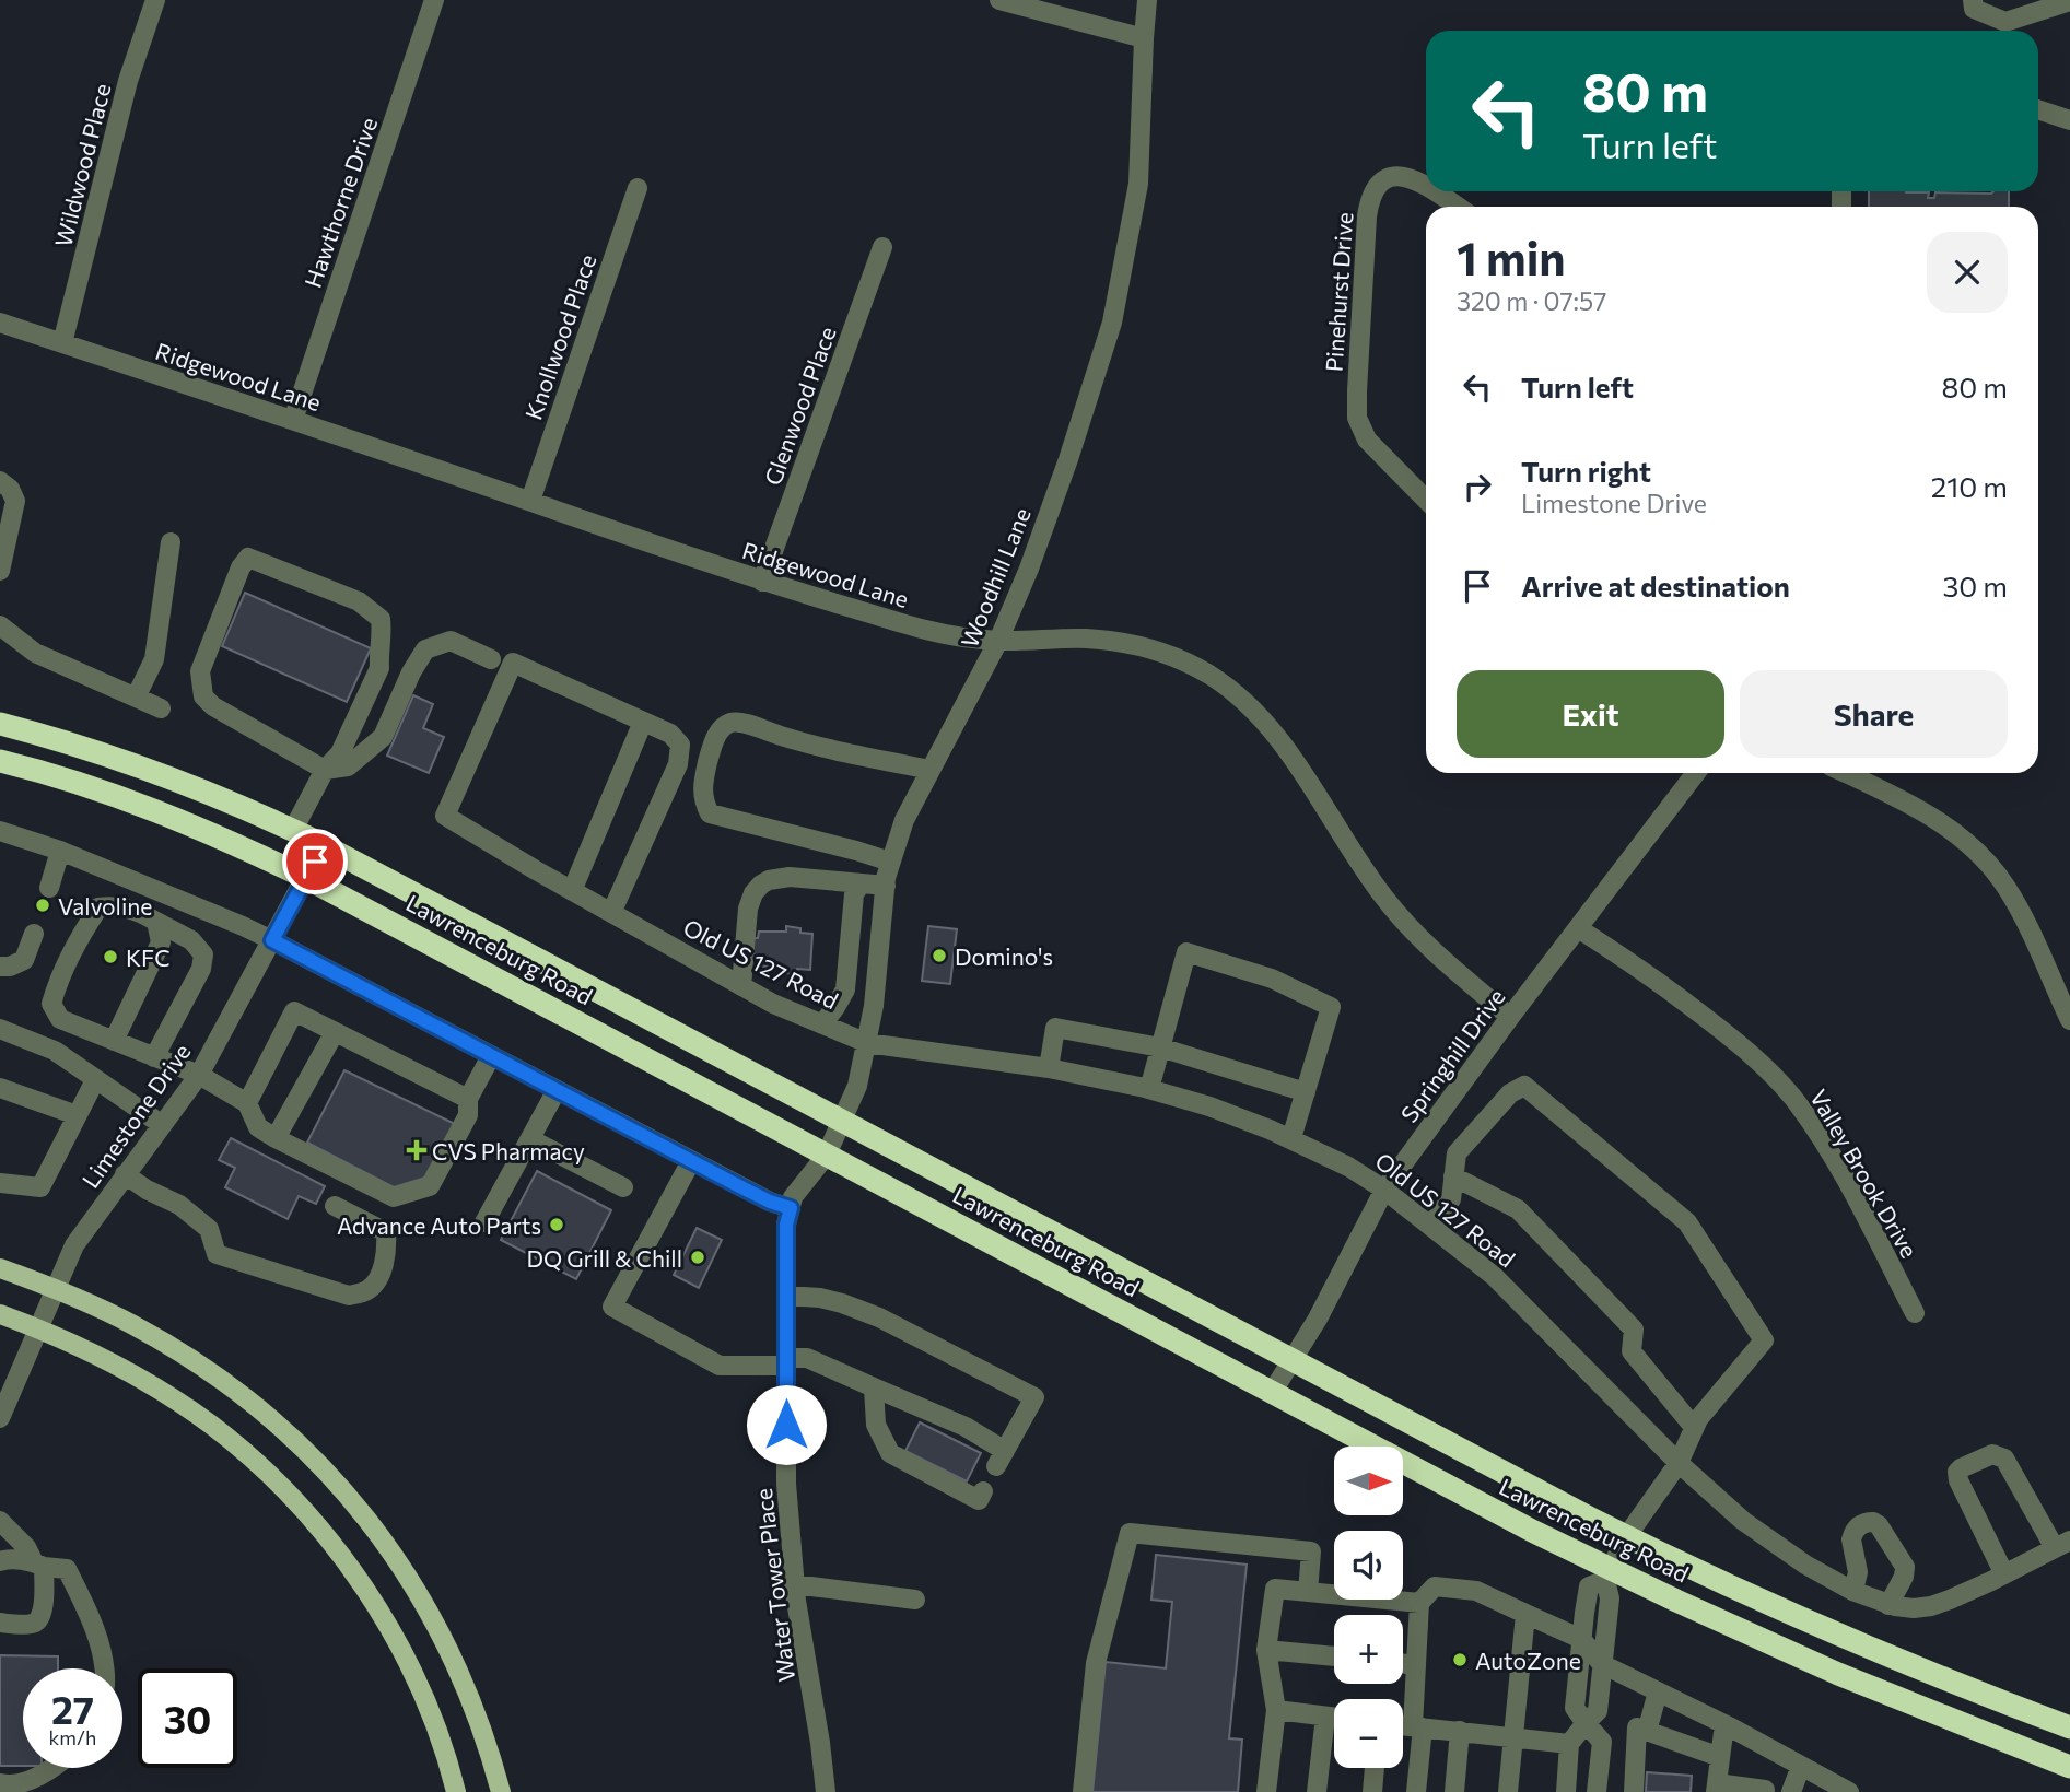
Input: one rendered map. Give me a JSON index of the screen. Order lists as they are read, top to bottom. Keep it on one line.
{"streets":{"highway":["Lawrenceburg Road"],"street":["Wildwood Place","Hawthorne Drive","Pinehurst Drive","Knollwood Place","Ridgewood Lane","Glenwood Place","Woodhill Lane","Old US 127 Road","Springhill Drive","Limestone Drive","Valley Brook Drive","Water Tower Place"]},"crossings":[["Wildwood Place","Ridgewood Lane"],["Hawthorne Drive","Ridgewood Lane"],["Knollwood Place","Ridgewood Lane"],["Ridgewood Lane","Glenwood Place"],["Ridgewood Lane","Woodhill Lane"],["Ridgewood Lane","Springhill Drive"],["Woodhill Lane","Lawrenceburg Road"],["Woodhill Lane","Old US 127 Road"],["Woodhill Lane","Water Tower Place"],["Lawrenceburg Road","Springhill Drive"],["Lawrenceburg Road","Limestone Drive"],["Lawrenceburg Road","Water Tower Place"],["Old US 127 Road","Springhill Drive"],["Springhill Drive","Valley Brook Drive"]],"places":{"other":["Valvoline","Domino's","KFC","Advance Auto Parts","DQ Grill & Chill","AutoZone"],"health":["CVS Pharmacy"]},"north":"right","page":{"turn":["80 m","Turn left"],"heading":["1 min","320 m · 07:57"],"list":[{"name":"Turn left","value":"80 m"},{"name":"Turn right","note":"Limestone Drive","value":"210 m"},{"name":"Arrive at destination","value":"30 m"}],"buttons":["Exit","Share"],"map_buttons":["+","−"],"speed":"27 km/h","limit":"30"}}
